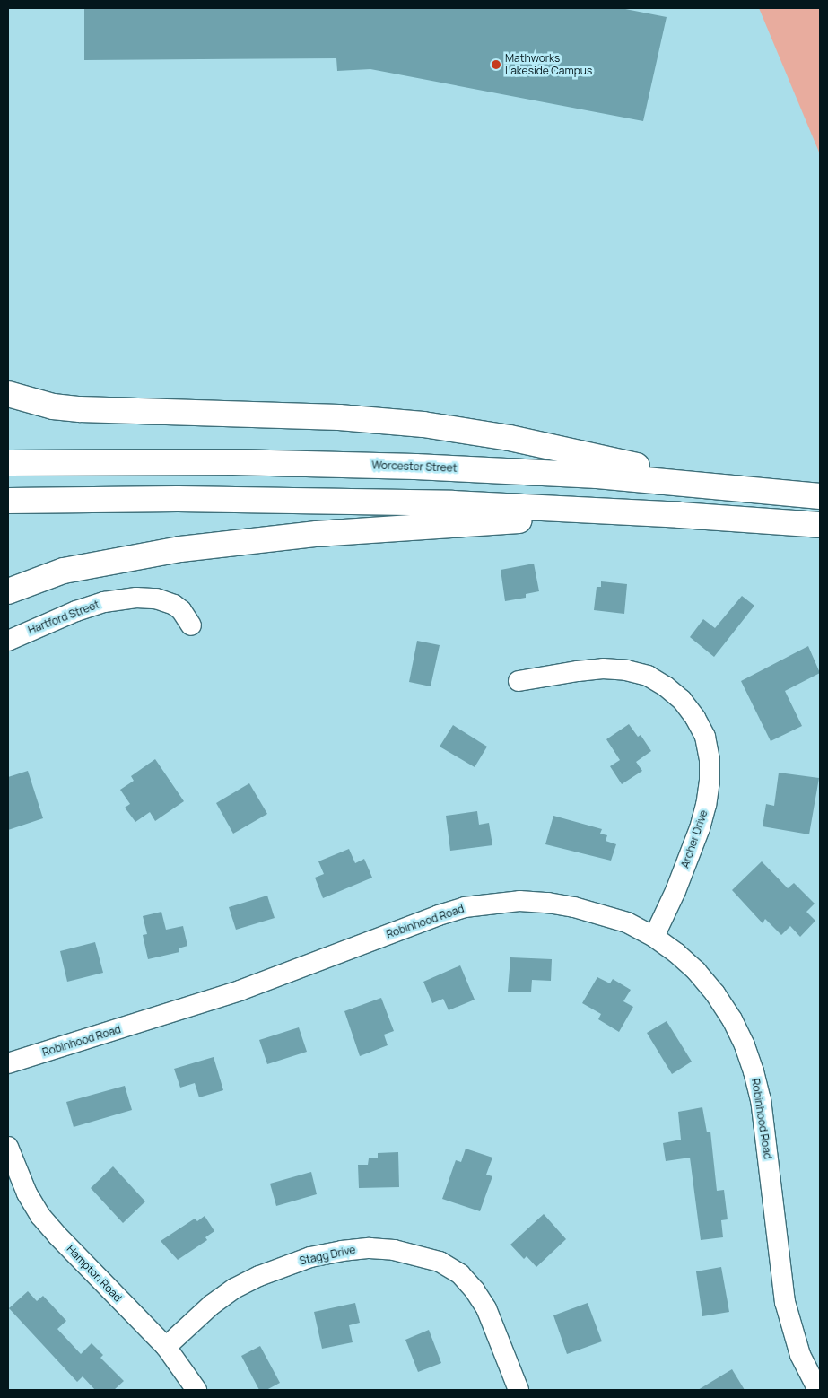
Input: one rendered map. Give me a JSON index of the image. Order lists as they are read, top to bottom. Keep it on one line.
{"streets":{"highway":["Worcester Street"],"street":["Hartford Street","Archer Drive","Robinhood Road","Stagg Drive","Hampton Road"]},"crossings":[["Archer Drive","Robinhood Road"],["Stagg Drive","Hampton Road"]],"places":["Mathworks Lakeside Campus"]}
